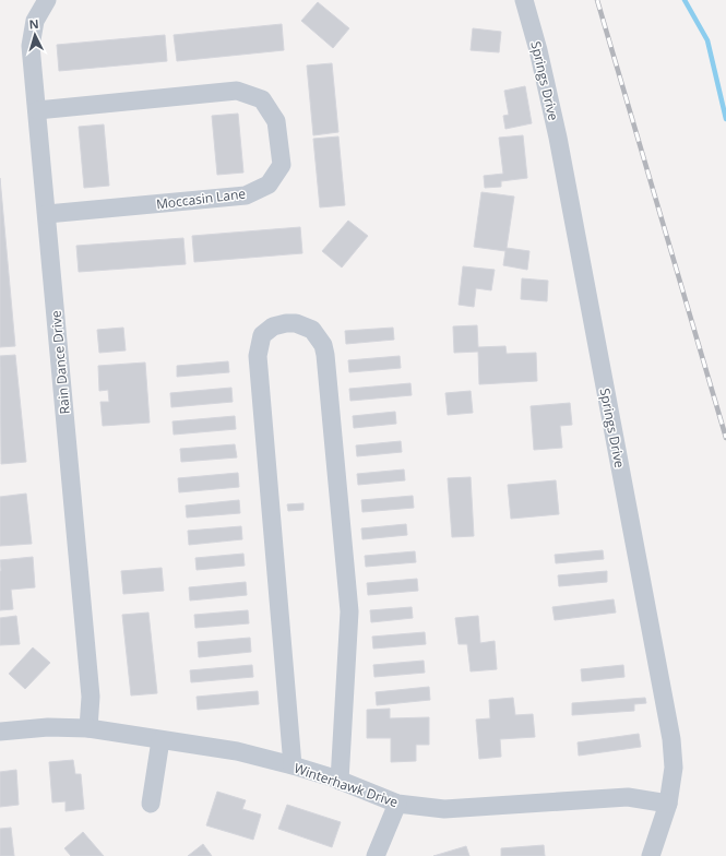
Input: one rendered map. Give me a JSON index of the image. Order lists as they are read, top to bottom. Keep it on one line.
{"streets":{"street":["Springs Drive","Moccasin Lane","Rain Dance Drive","Winterhawk Drive"]},"crossings":[["Springs Drive","Winterhawk Drive"],["Moccasin Lane","Rain Dance Drive"],["Rain Dance Drive","Winterhawk Drive"]],"north":"top"}
